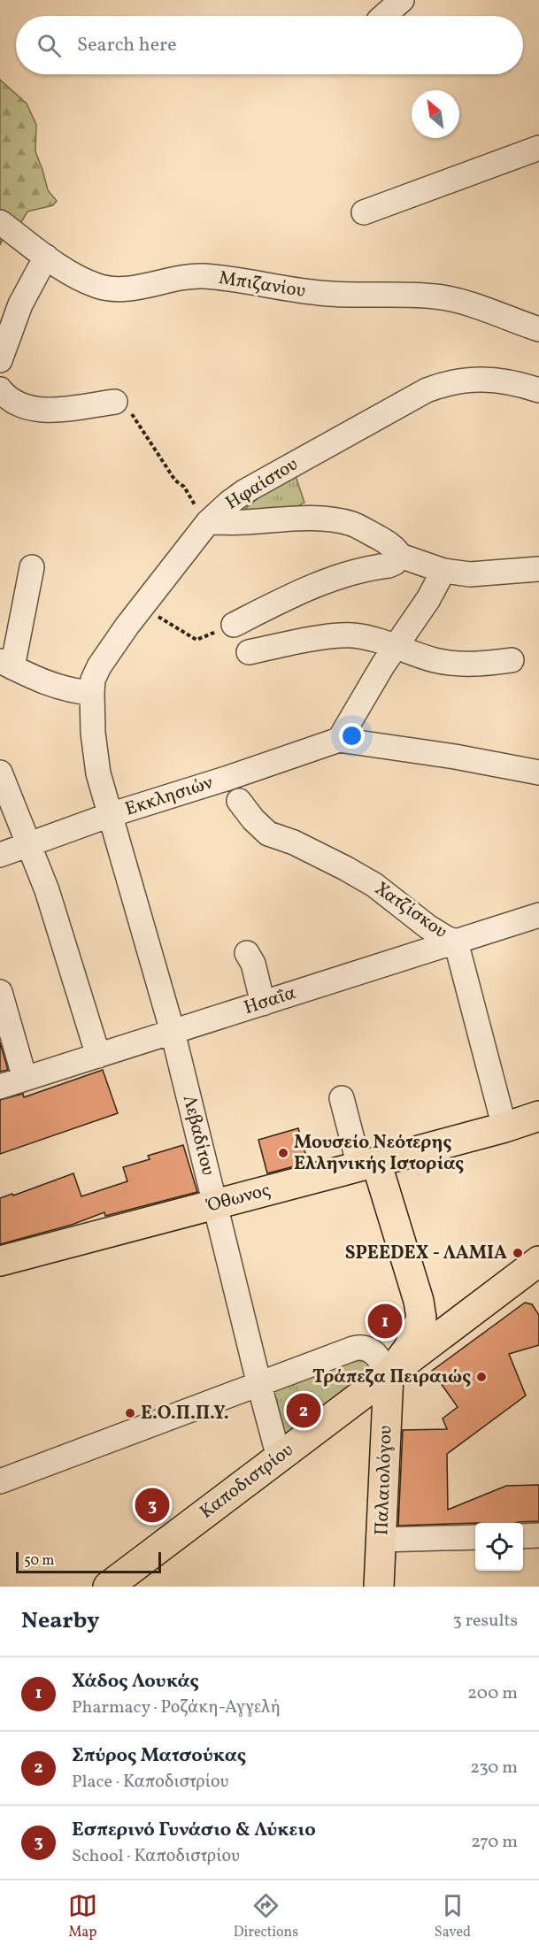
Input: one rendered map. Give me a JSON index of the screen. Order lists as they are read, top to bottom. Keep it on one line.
{"streets":{"main road":["Όθωνος","Παλαιολόγου","Καποδιστρίου"],"street":["Μπιζανίου","Ηφαίστου","Εκκλησιών","Χατζίσκου","Ησαΐα","Λεβαδίτου"]},"crossings":[["Ηφαίστου","Εκκλησιών"],["Ηφαίστου","Λεβαδίτου"],["Εκκλησιών","Λεβαδίτου"],["Χατζίσκου","Ησαΐα"],["Χατζίσκου","Όθωνος"],["Ησαΐα","Λεβαδίτου"],["Λεβαδίτου","Όθωνος"],["Λεβαδίτου","Καποδιστρίου"],["Παλαιολόγου","Καποδιστρίου"]],"places":["Μουσείο Νεότερης Ελληνικής Ιστορίας","SPEEDEX - ΛΑΜΙΑ","Τράπεζα Πειραιώς","Ε.Ο.Π.Π.Υ."],"scale_bar":"50 m","north":"top left","page":{"search":"Search here","pins":["1","2","3"],"scale":"50 m","heading":["Nearby","3 results"],"list":[{"mark":"1","name":"Χάδος Λουκάς","note":"Pharmacy · Ροζάκη-Αγγελή","value":"200 m"},{"mark":"2","name":"Σπύρος Ματσούκας","note":"Place · Καποδιστρίου","value":"230 m"},{"mark":"3","name":"Εσπερινό Γυνάσιο & Λύκειο","note":"School · Καποδιστρίου","value":"270 m"}],"nav":["Map","Directions","Saved"]}}
